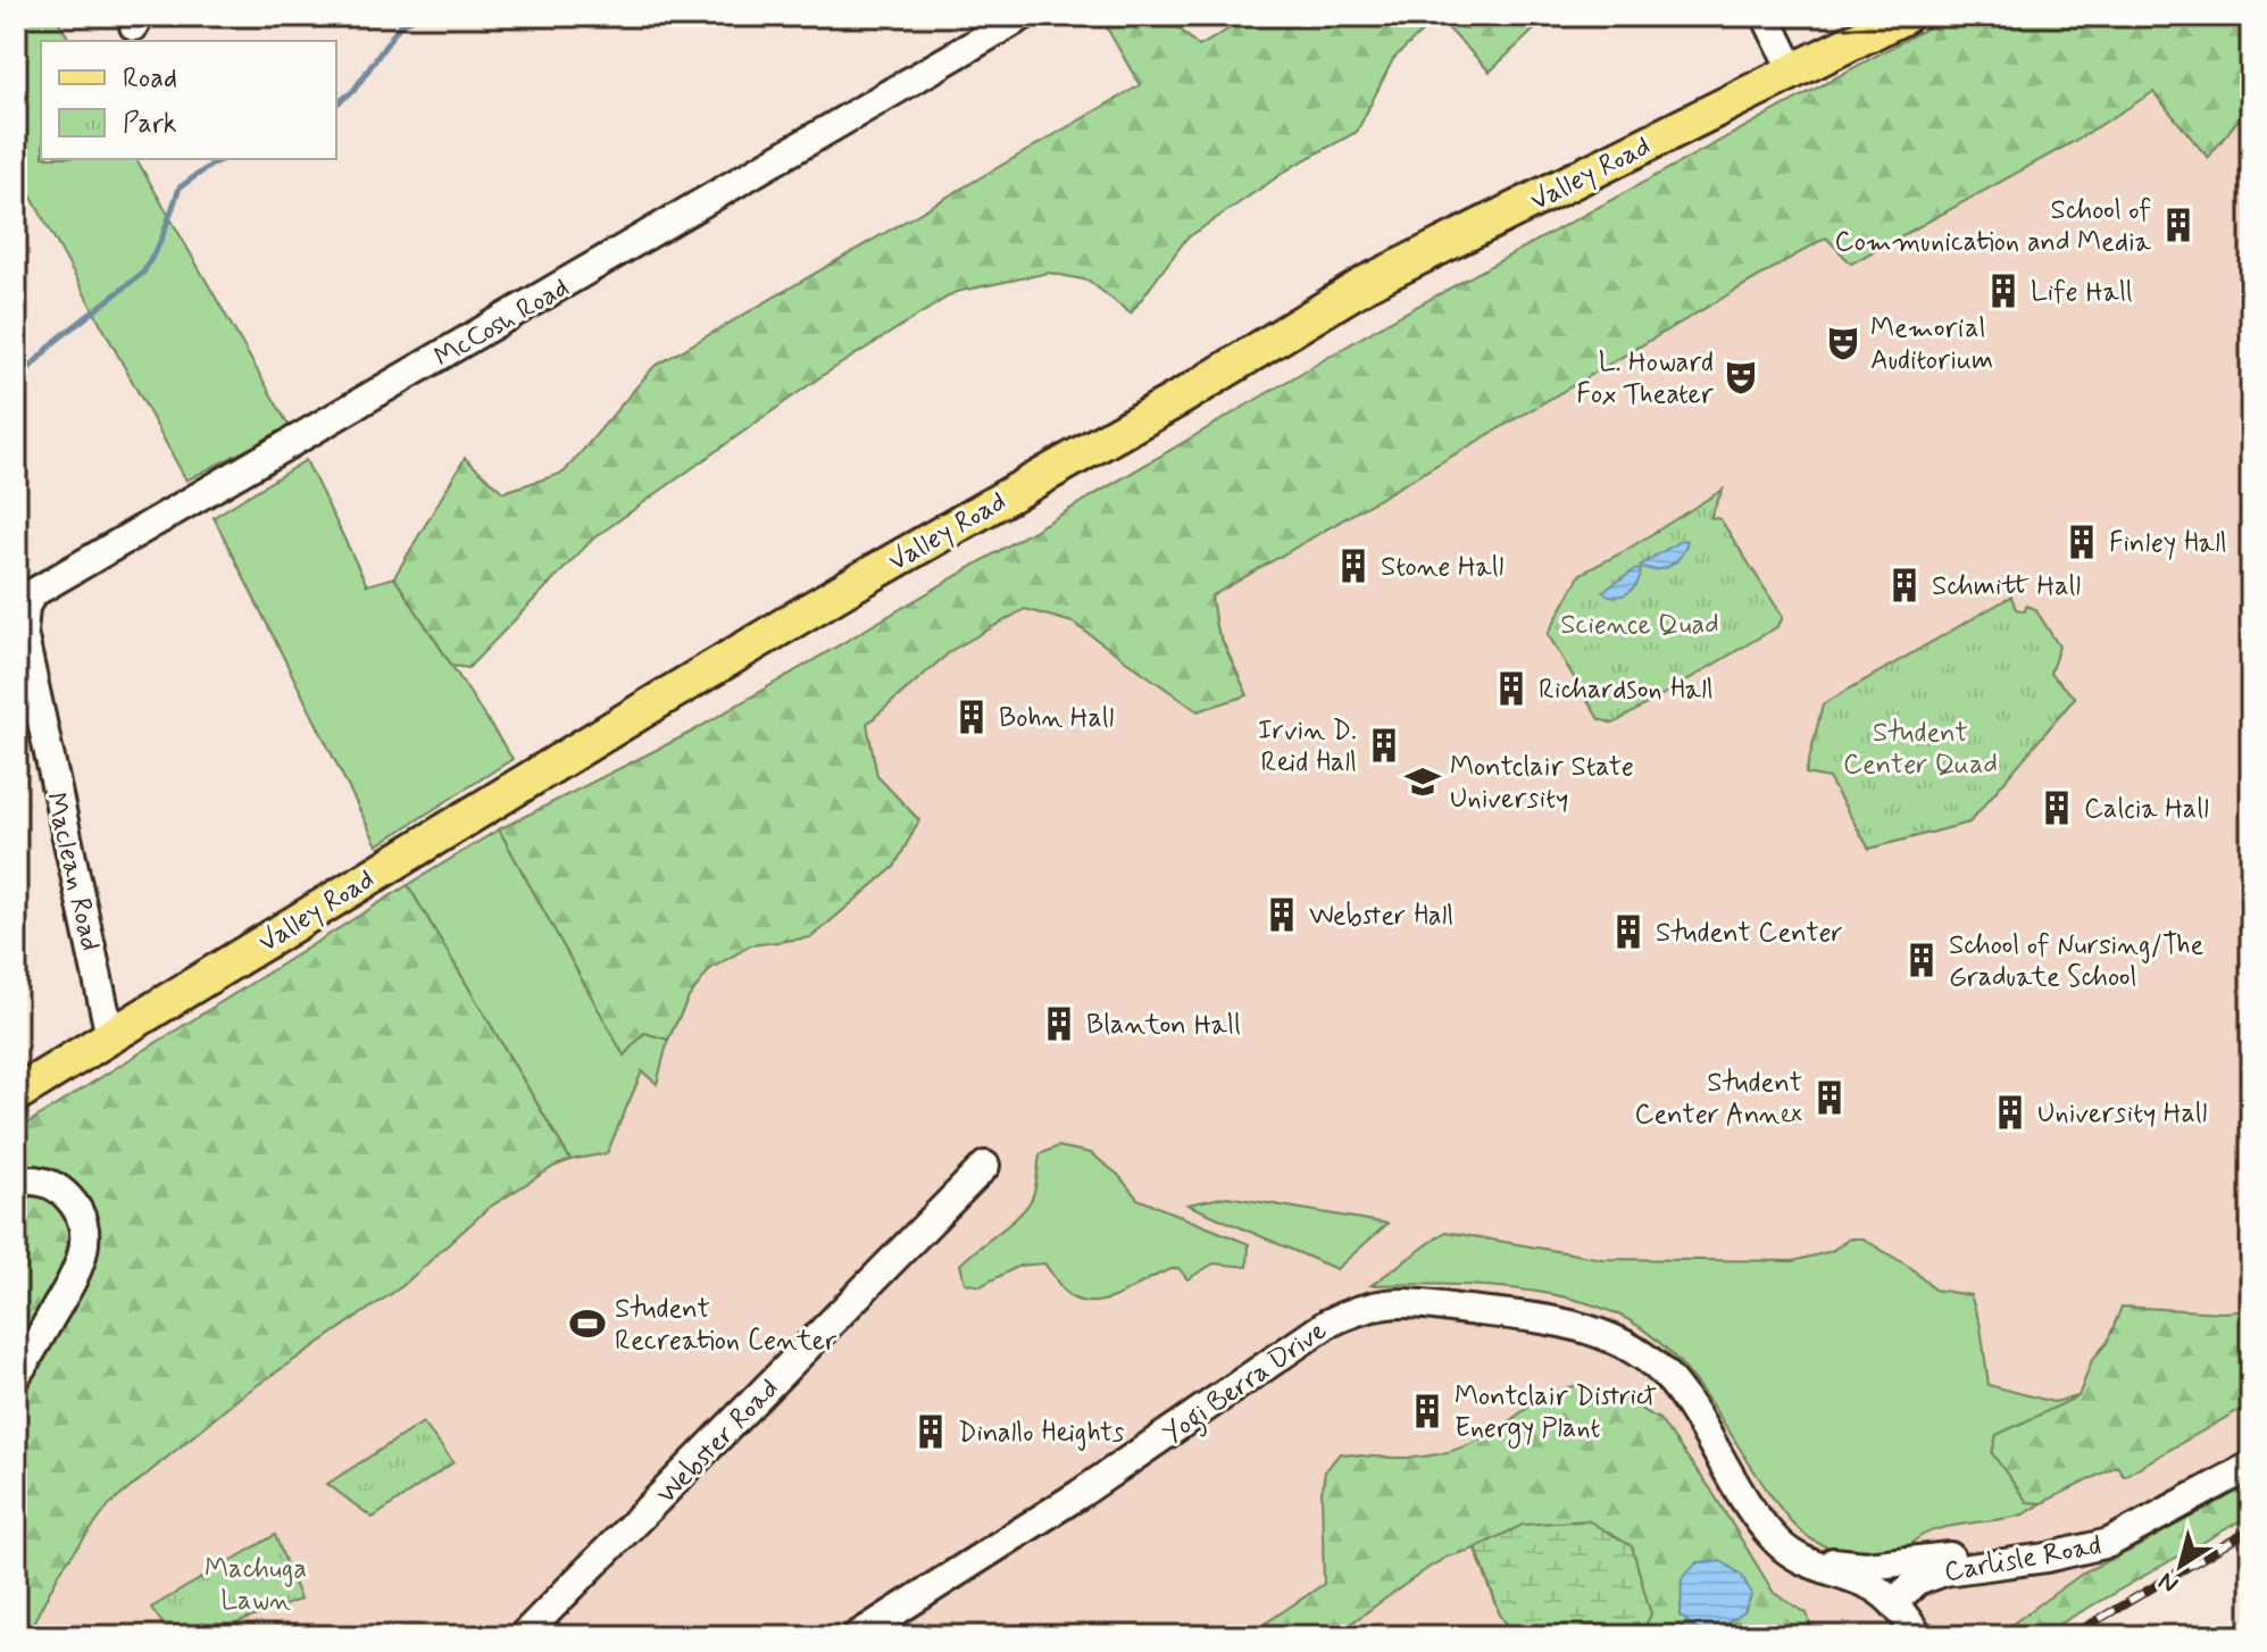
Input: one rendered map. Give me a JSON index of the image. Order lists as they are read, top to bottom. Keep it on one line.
{"streets":{"main road":["Valley Road"],"street":["McCosh Road","Maclean Road","Yogi Berra Drive","Webster Road","Carlisle Road"]},"crossings":[["Valley Road","Maclean Road"],["McCosh Road","Maclean Road"],["Yogi Berra Drive","Carlisle Road"]],"parks":["Science Quad","Student Center Quad","Machuga Lawn"],"places":{"building":["School of Communication and Media","Life Hall","Finley Hall","Stone Hall","Schmitt Hall","Richardson Hall","Bohn Hall","Irvin D. Reid Hall","Calcia Hall","Webster Hall","Student Center","School of Nursing/The Graduate School","Blanton Hall","Student Center Annex","University Hall","Montclair District Energy Plant","Dinallo Heights"],"theatre":["Memorial Auditorium","L. Howard Fox Theater"],"school or university":["Montclair State University"],"sports":["Student Recreation Center"]},"legend":["Road","Park"],"north":"bottom left"}
